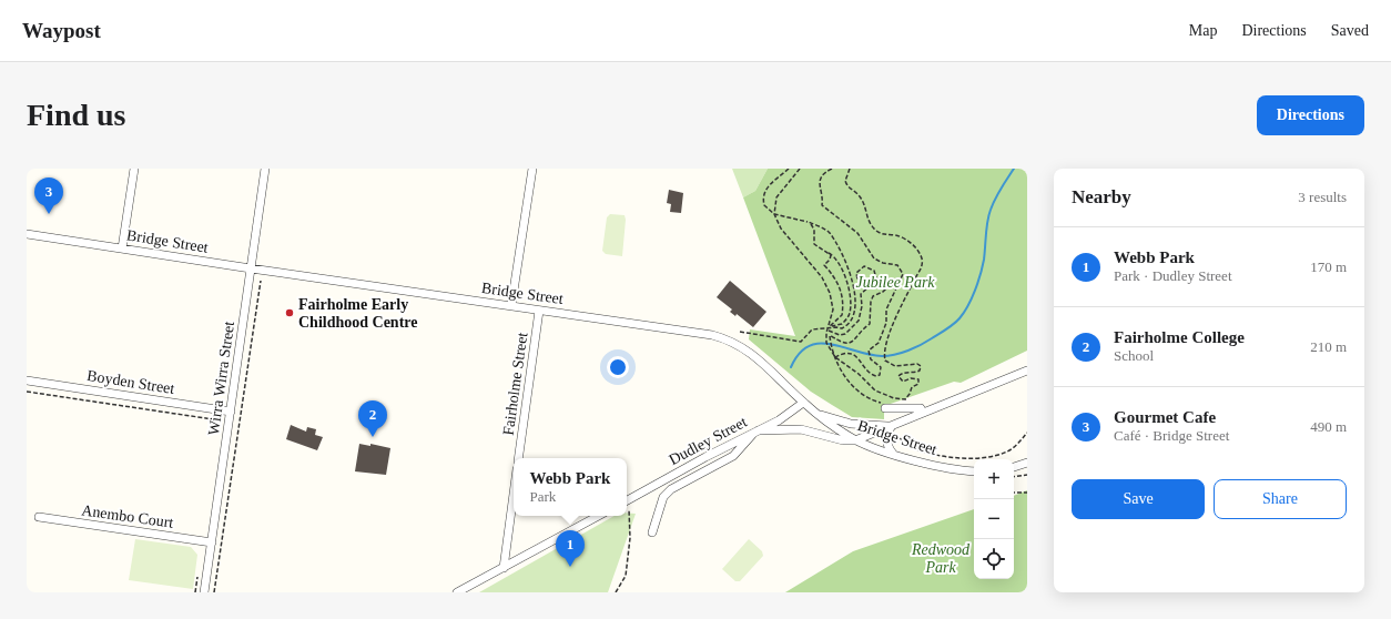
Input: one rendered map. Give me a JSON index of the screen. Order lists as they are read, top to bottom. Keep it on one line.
{"streets":{"street":["Bridge Street","Wirra Wirra Street","Boyden Street","Fairholme Street","Dudley Street","Anembo Court"]},"crossings":[["Bridge Street","Wirra Wirra Street"],["Bridge Street","Fairholme Street"],["Bridge Street","Dudley Street"],["Wirra Wirra Street","Boyden Street"],["Wirra Wirra Street","Anembo Court"]],"parks":["Jubilee Park","Redwood Park"],"places":["Fairholme Early Childhood Centre"],"page":{"header":"Waypost","nav":["Map","Directions","Saved"],"buttons":["Directions",["Save","Share"]],"title":"Find us","heading":["Nearby","3 results"],"pins":["3","2","1"],"list":[{"mark":"1","name":"Webb Park","note":"Park · Dudley Street","value":"170 m"},{"mark":"2","name":"Fairholme College","note":"School","value":"210 m"},{"mark":"3","name":"Gourmet Cafe","note":"Café · Bridge Street","value":"490 m"}],"popup":["Webb Park","Park"],"map_buttons":["+","−"]}}
